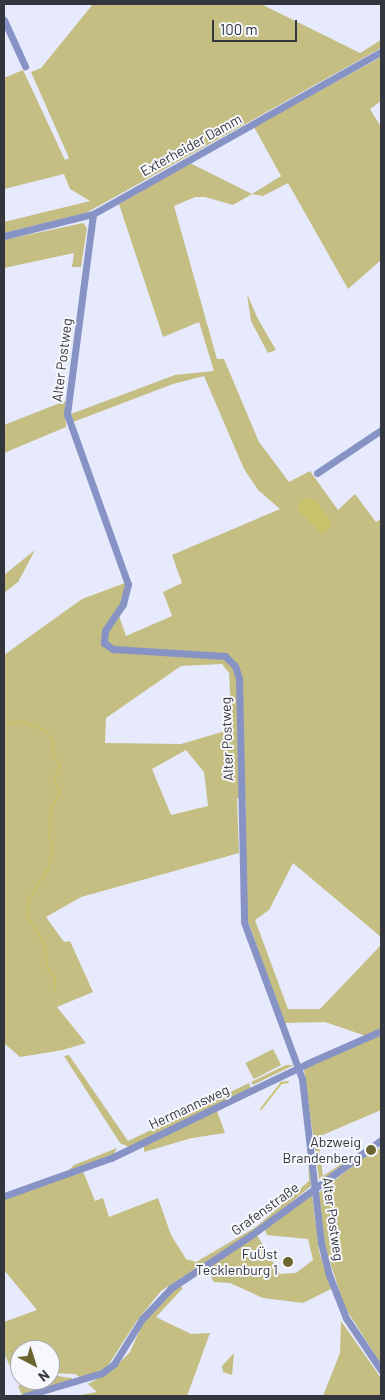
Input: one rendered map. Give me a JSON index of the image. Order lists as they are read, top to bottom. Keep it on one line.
{"streets":{"street":["Exterheider Damm","Alter Postweg","Hermannsweg","Grafenstraße"]},"crossings":[["Exterheider Damm","Alter Postweg"],["Alter Postweg","Hermannsweg"],["Alter Postweg","Grafenstraße"]],"places":["Abzweig Brandenberg","FuÜst Tecklenburg 1"],"scale_bar":"100 m","north":"bottom right"}
